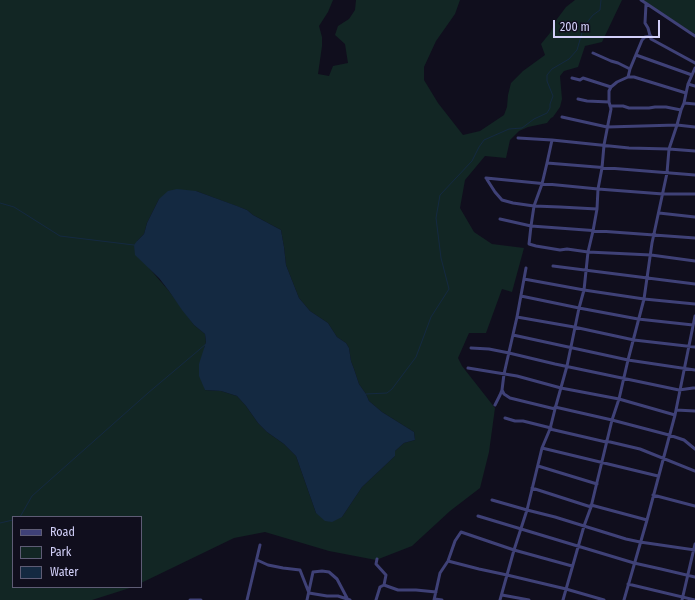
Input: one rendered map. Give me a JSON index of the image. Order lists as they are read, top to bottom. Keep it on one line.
{"legend":["Road","Park","Water"],"scale_bar":"200 m"}
